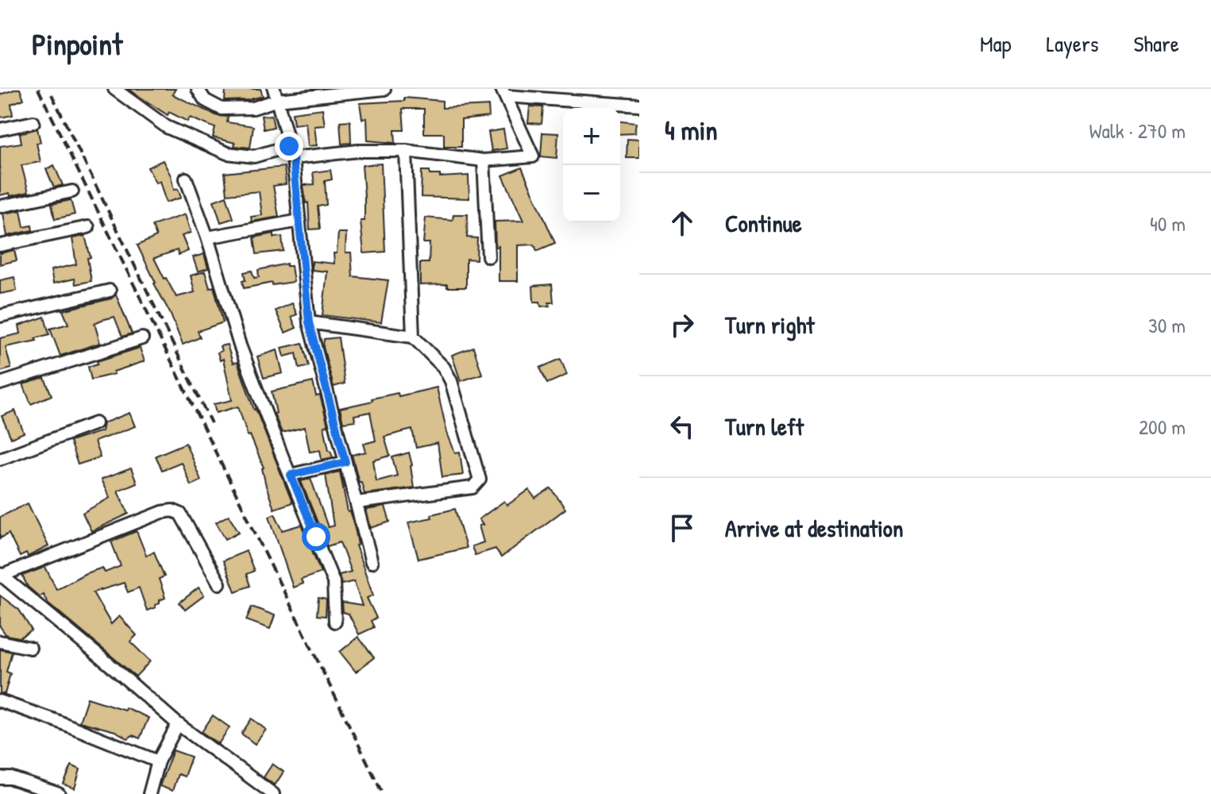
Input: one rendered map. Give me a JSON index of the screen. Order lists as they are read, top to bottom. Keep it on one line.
{"page":{"header":"Pinpoint","nav":["Map","Layers","Share"],"heading":["4 min","Walk · 270 m"],"map_buttons":["+","−"],"list":[["Continue","40 m"],["Turn right","30 m"],["Turn left","200 m"],"Arrive at destination"]}}
